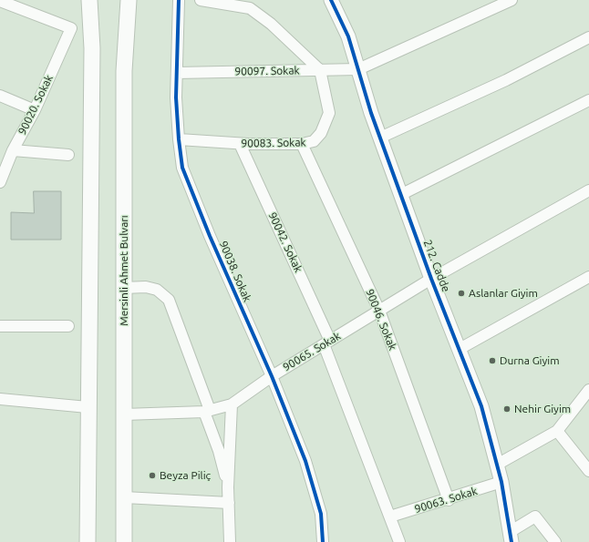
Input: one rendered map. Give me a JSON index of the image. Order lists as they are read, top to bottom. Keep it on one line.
{"streets":{"main road":["Mersinli Ahmet Bulvarı"],"street":["90097. Sokak","90020. Sokak","90083. Sokak","90042. Sokak","212. Cadde","90038. Sokak","90046. Sokak","90065. Sokak","90063. Sokak"]},"crossings":[["90097. Sokak","90083. Sokak"],["90097. Sokak","212. Cadde"],["90097. Sokak","90038. Sokak"],["90083. Sokak","90042. Sokak"],["90083. Sokak","90038. Sokak"],["90083. Sokak","90046. Sokak"],["90042. Sokak","90065. Sokak"],["90042. Sokak","90063. Sokak"],["212. Cadde","90065. Sokak"],["212. Cadde","90063. Sokak"],["Mersinli Ahmet Bulvarı","90065. Sokak"],["90038. Sokak","90065. Sokak"],["90046. Sokak","90065. Sokak"],["90046. Sokak","90063. Sokak"]],"places":["Aslanlar Giyim","Durna Giyim","Nehir Giyim","Beyza Piliç"]}
